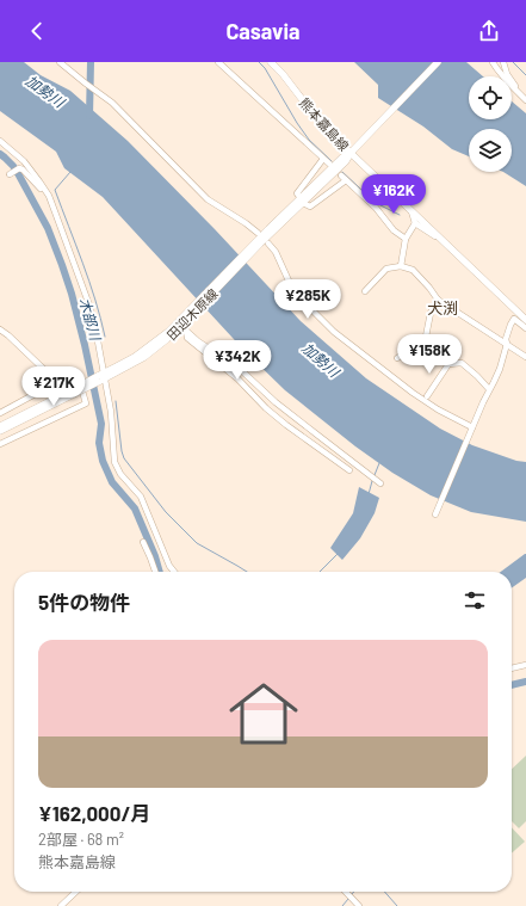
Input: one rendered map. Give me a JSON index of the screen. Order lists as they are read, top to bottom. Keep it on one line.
{"streets":{"main road":["熊本嘉島線","田迎木原線"]},"crossings":[["熊本嘉島線","田迎木原線"]],"districts":["犬渕"],"water":["加勢川","木部川"],"page":{"header":"Casavia","price":["¥162K","¥285K","¥158K","¥342K","¥217K"],"heading":"5件の物件","list":[{"name":"¥162,000/月","note":"2部屋 · 68 m² · 熊本嘉島線"}]}}
